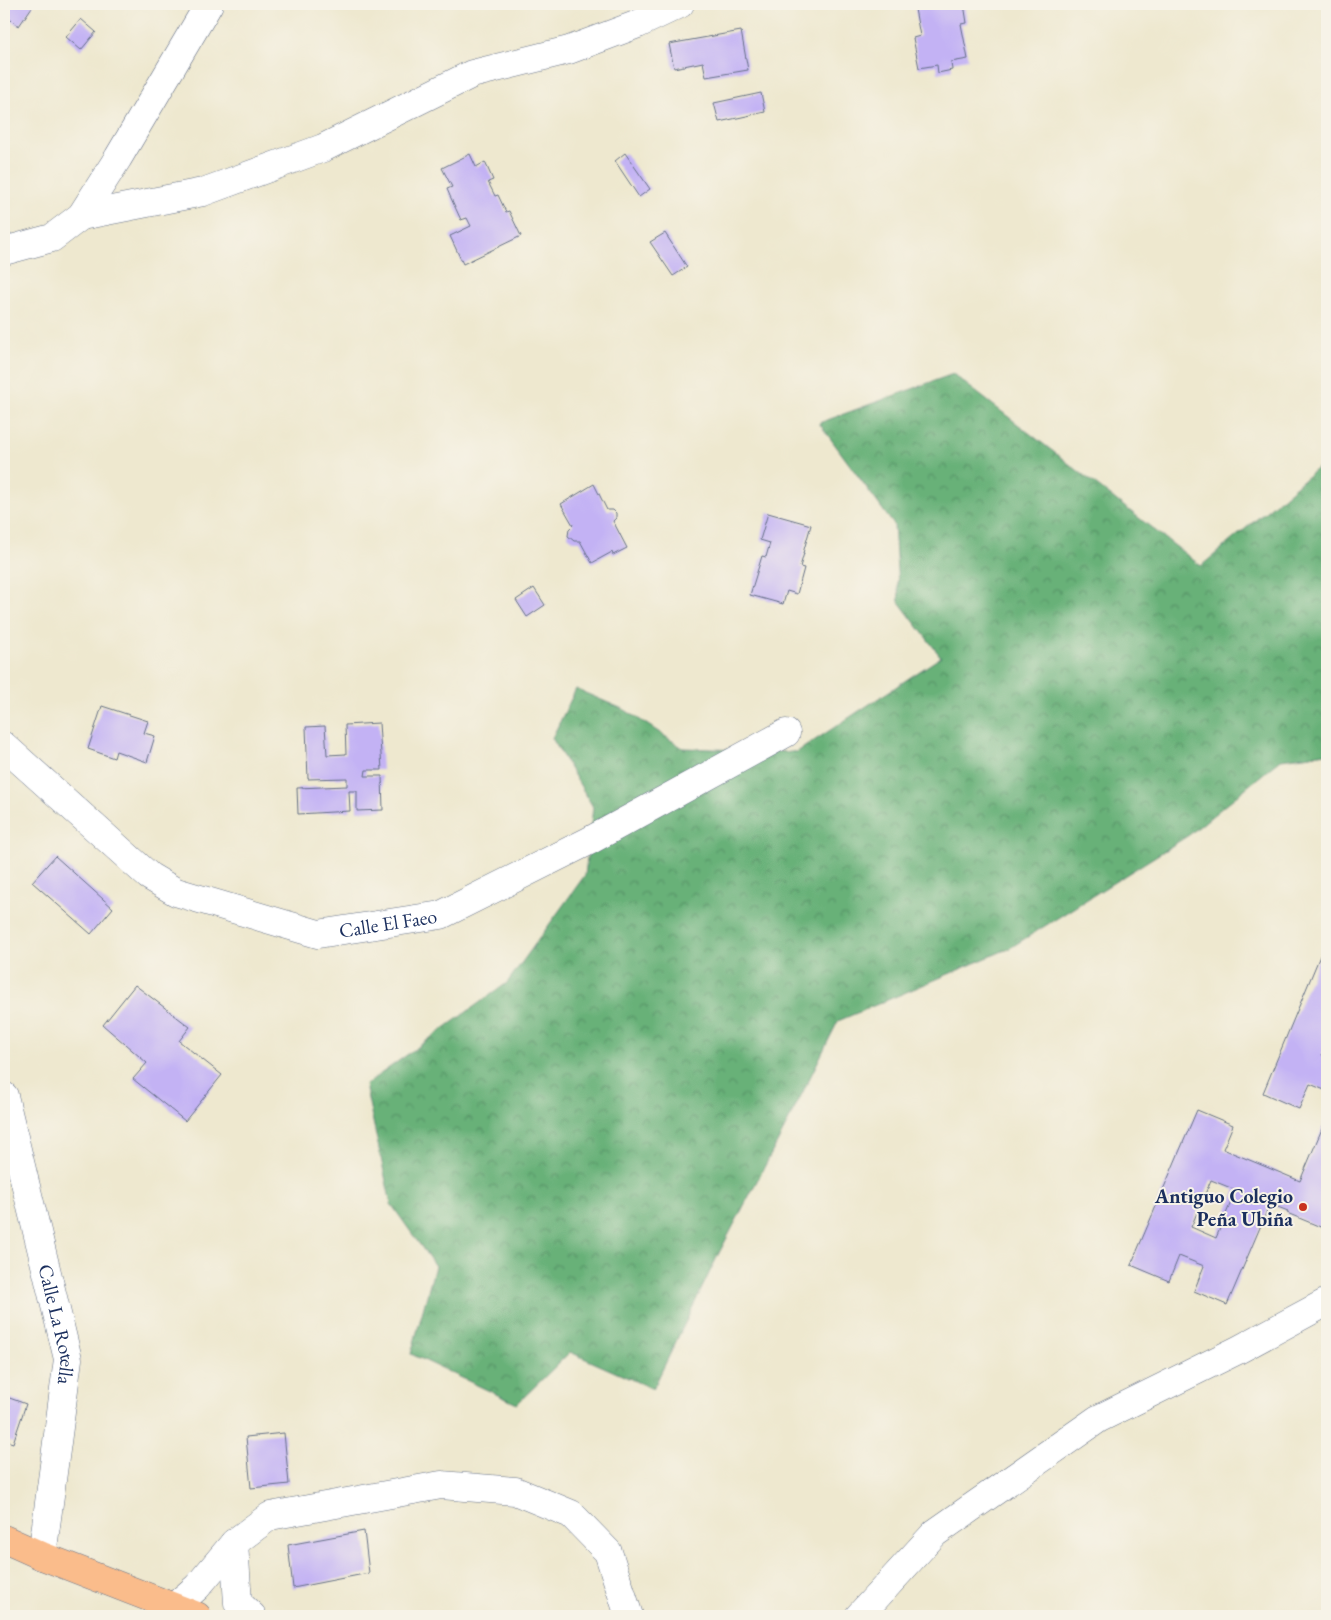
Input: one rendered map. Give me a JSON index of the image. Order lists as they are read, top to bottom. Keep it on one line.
{"streets":{"street":["Calle El Faeo","Calle La Rotella"]},"places":["Antiguo Colegio Peña Ubiña"]}
